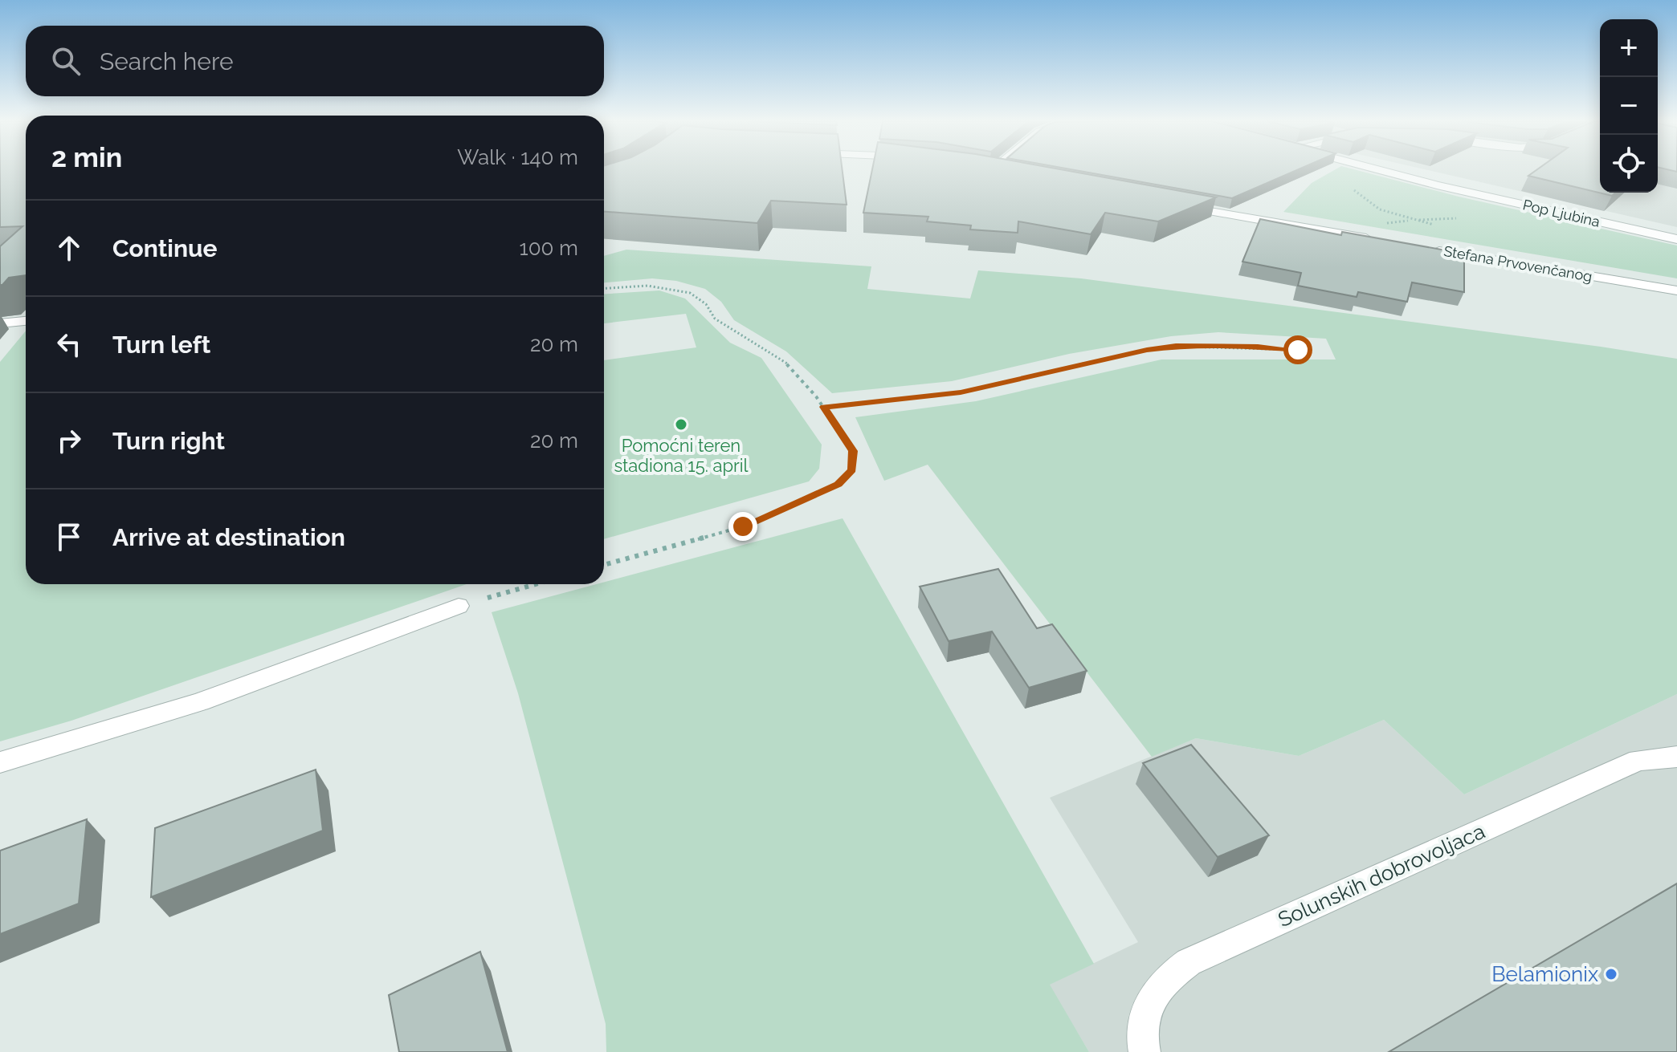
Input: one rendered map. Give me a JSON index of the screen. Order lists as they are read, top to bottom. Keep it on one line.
{"streets":{"street":["Pop Ljubina","Stefana Prvovenčanog","Solunskih dobrovoljaca"]},"places":["Pomoćni teren stadiona 15. april","Belamionix"],"page":{"map_buttons":["+","−"],"search":"Search here","heading":["2 min","Walk · 140 m"],"list":[["Continue","100 m"],["Turn left","20 m"],["Turn right","20 m"],"Arrive at destination"]}}
